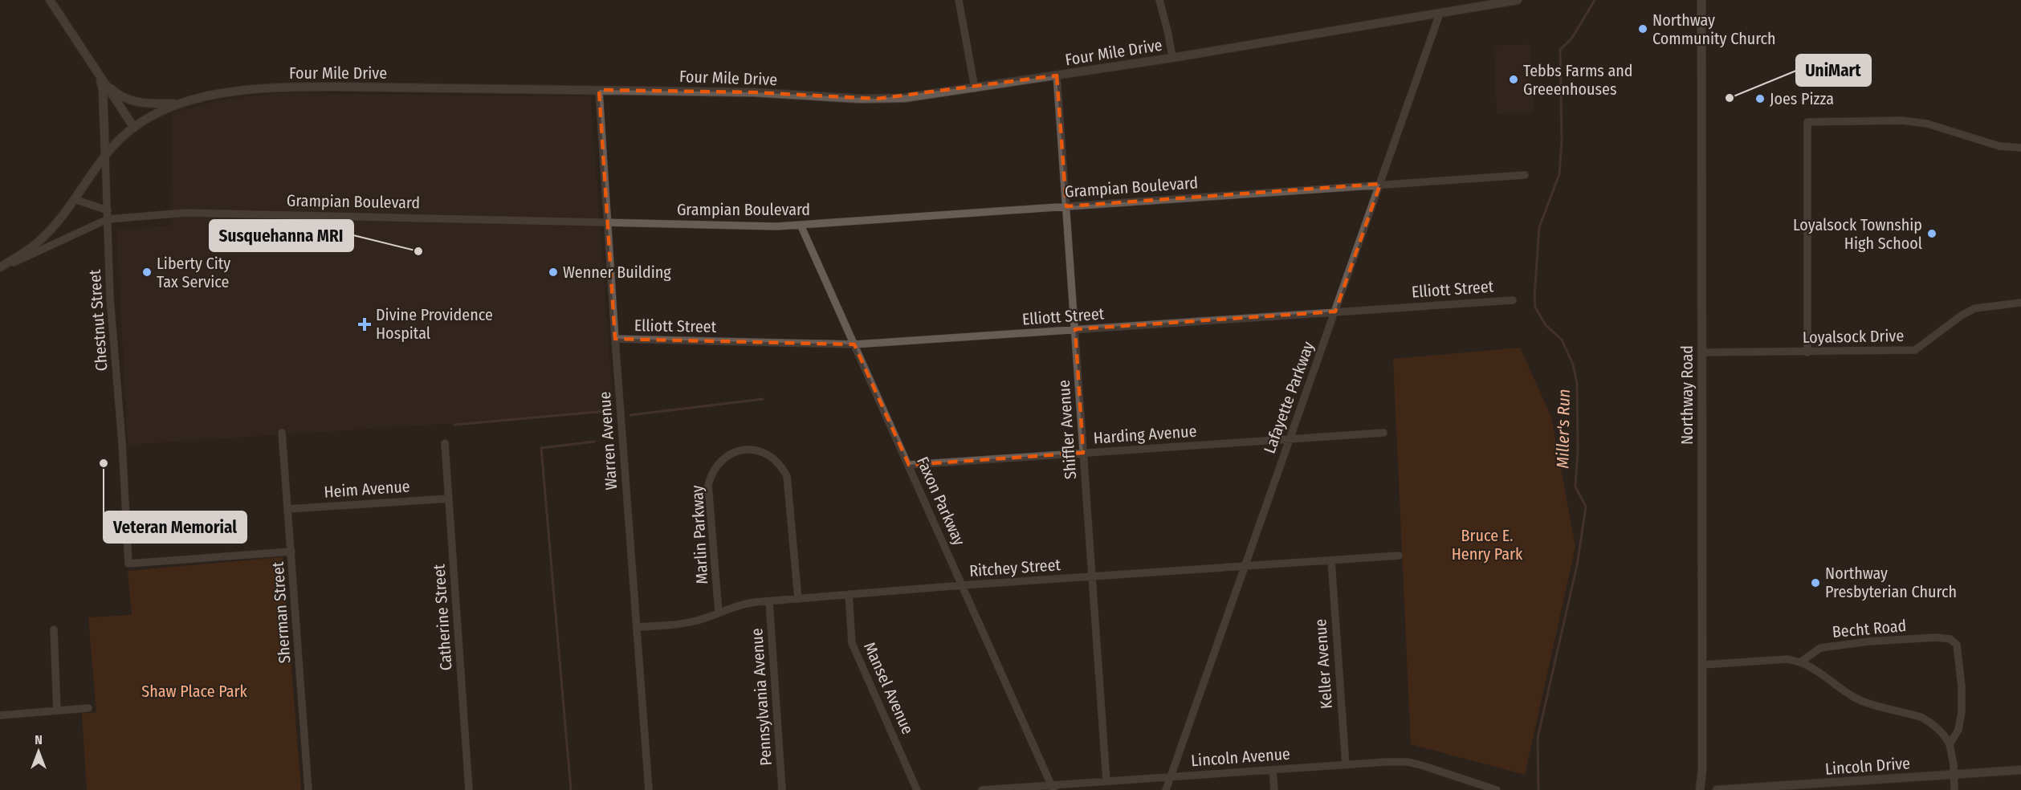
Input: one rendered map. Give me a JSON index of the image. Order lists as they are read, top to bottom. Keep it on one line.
{"streets":{"street":["Four Mile Drive","Grampian Boulevard","Elliott Street","Chestnut Street","Loyalsock Drive","Northway Road","Lafayette Parkway","Shiffler Avenue","Harding Avenue","Warren Avenue","Heim Avenue","Faxon Parkway","Marlin Parkway","Ritchey Street","Sherman Street","Catherine Street","Becht Road","Keller Avenue","Mansel Avenue","Pennsylvania Avenue","Lincoln Avenue","Lincoln Drive"]},"crossings":[["Four Mile Drive","Grampian Boulevard"],["Four Mile Drive","Chestnut Street"],["Four Mile Drive","Lafayette Parkway"],["Four Mile Drive","Shiffler Avenue"],["Four Mile Drive","Warren Avenue"],["Grampian Boulevard","Chestnut Street"],["Grampian Boulevard","Lafayette Parkway"],["Grampian Boulevard","Shiffler Avenue"],["Grampian Boulevard","Warren Avenue"],["Grampian Boulevard","Faxon Parkway"],["Elliott Street","Lafayette Parkway"],["Elliott Street","Shiffler Avenue"],["Elliott Street","Warren Avenue"],["Elliott Street","Faxon Parkway"],["Chestnut Street","Sherman Street"],["Loyalsock Drive","Northway Road"],["Lafayette Parkway","Harding Avenue"],["Lafayette Parkway","Ritchey Street"],["Lafayette Parkway","Lincoln Avenue"],["Shiffler Avenue","Harding Avenue"],["Shiffler Avenue","Ritchey Street"],["Shiffler Avenue","Lincoln Avenue"],["Harding Avenue","Faxon Parkway"],["Warren Avenue","Ritchey Street"],["Heim Avenue","Sherman Street"],["Heim Avenue","Catherine Street"],["Faxon Parkway","Ritchey Street"],["Faxon Parkway","Lincoln Avenue"],["Marlin Parkway","Ritchey Street"],["Ritchey Street","Keller Avenue"],["Ritchey Street","Mansel Avenue"],["Ritchey Street","Pennsylvania Avenue"],["Keller Avenue","Lincoln Avenue"]],"water":["Miller's Run"],"parks":["Bruce E. Henry Park","Shaw Place Park"],"places":{"other":["Northway Community Church","Tebbs Farms and Greeenhouses","UniMart","Joes Pizza","Loyalsock Township High School","Susquehanna MRI","Liberty City Tax Service","Wenner Building","Veteran Memorial","Northway Presbyterian Church"],"health":["Divine Providence Hospital"]},"north":"top"}
